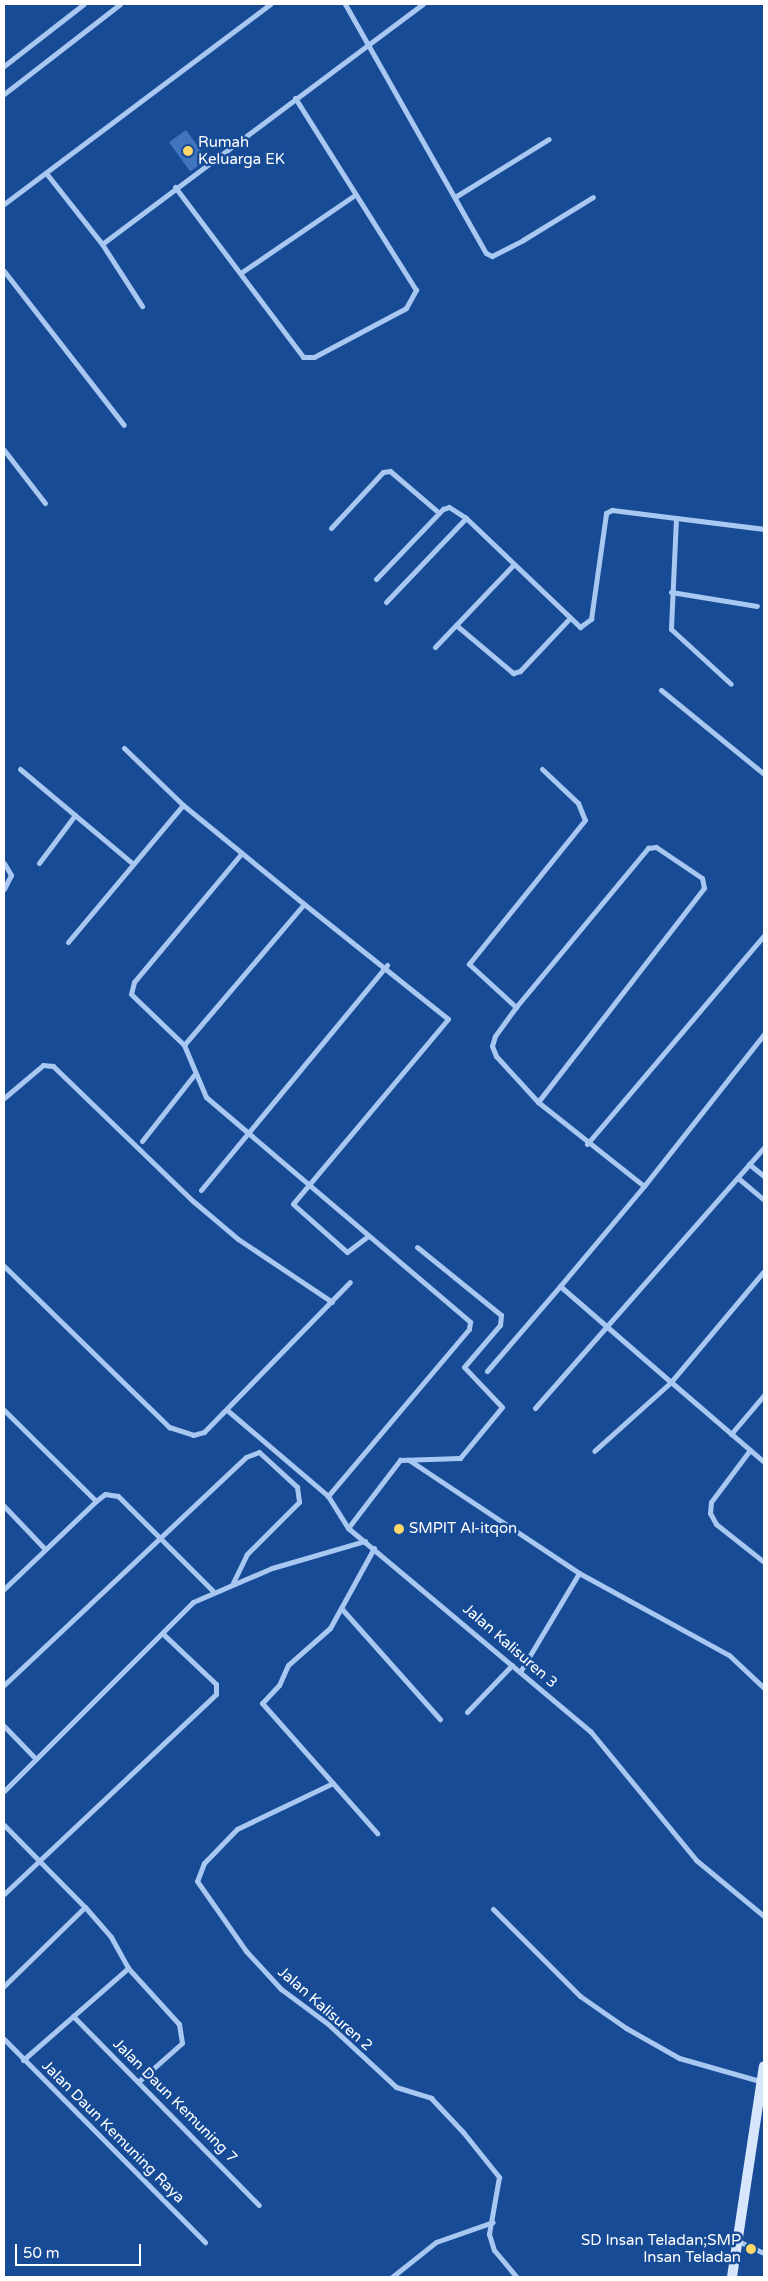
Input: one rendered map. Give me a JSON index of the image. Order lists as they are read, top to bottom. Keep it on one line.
{"streets":{"street":["Jalan Kalisuren 3","Jalan Kalisuren 2","Jalan Daun Kemuning 7","Jalan Daun Kemuning Raya"]},"places":["Rumah Keluarga EK","SMPIT Al-itqon","SD Insan Teladan;SMP Insan Teladan"],"scale_bar":"50 m"}
